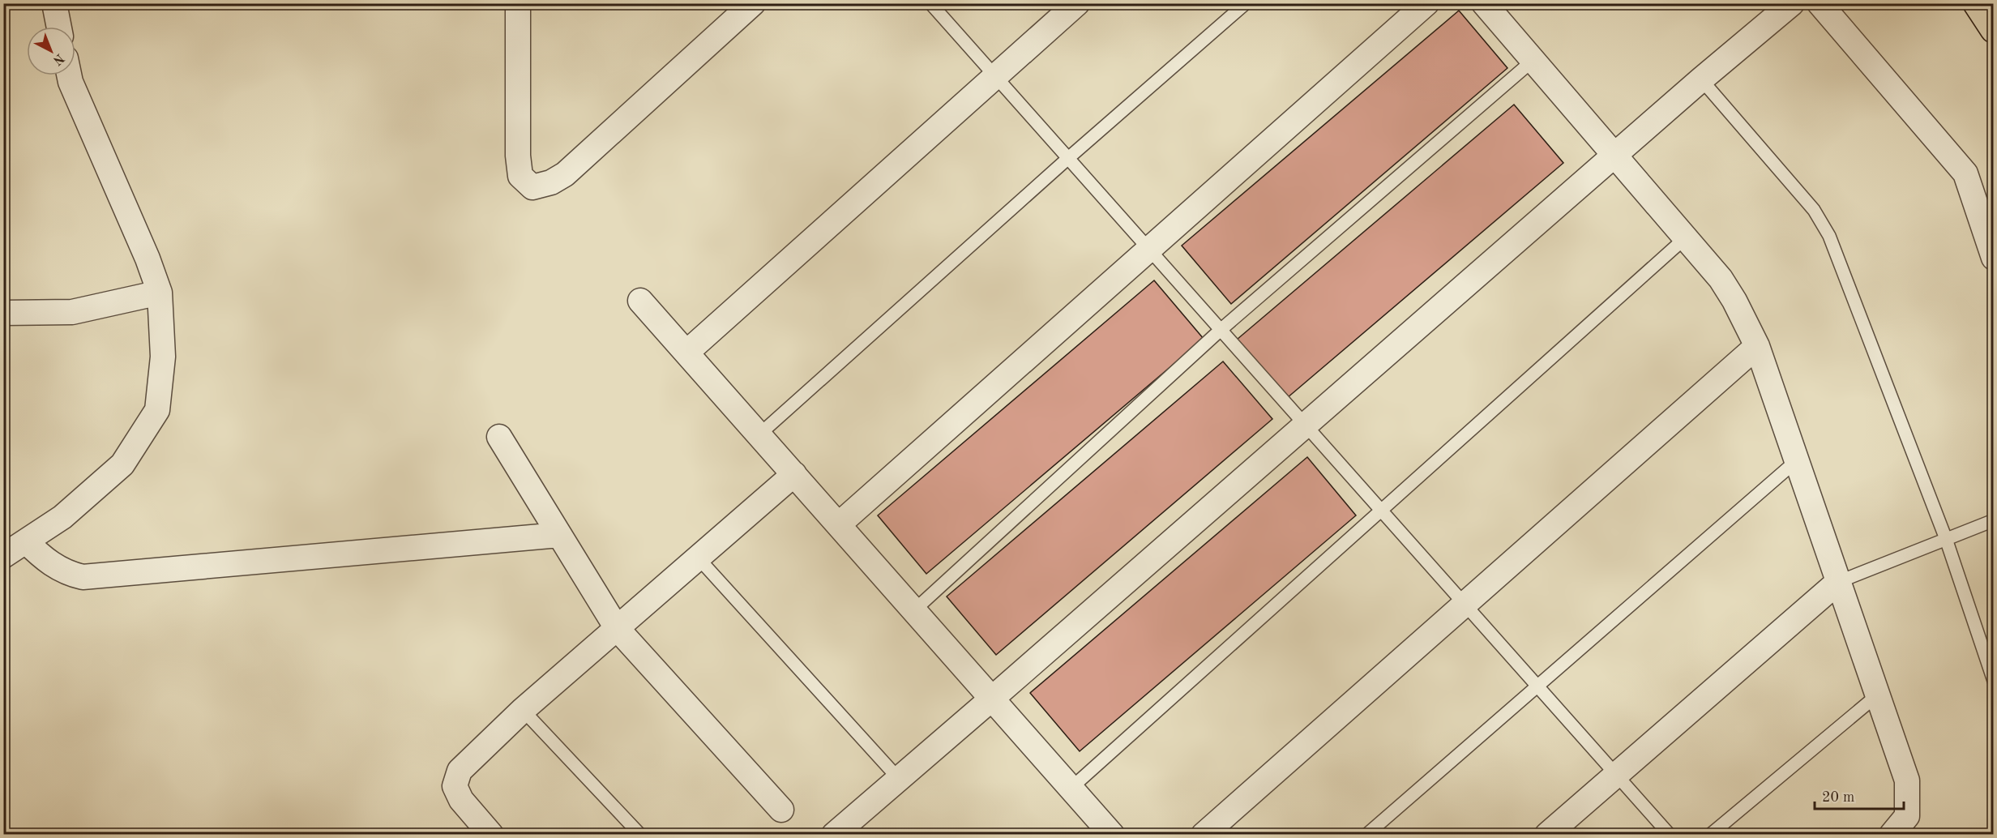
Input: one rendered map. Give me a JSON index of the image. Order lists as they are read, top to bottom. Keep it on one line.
{"scale_bar":"20 m","north":"bottom right"}
